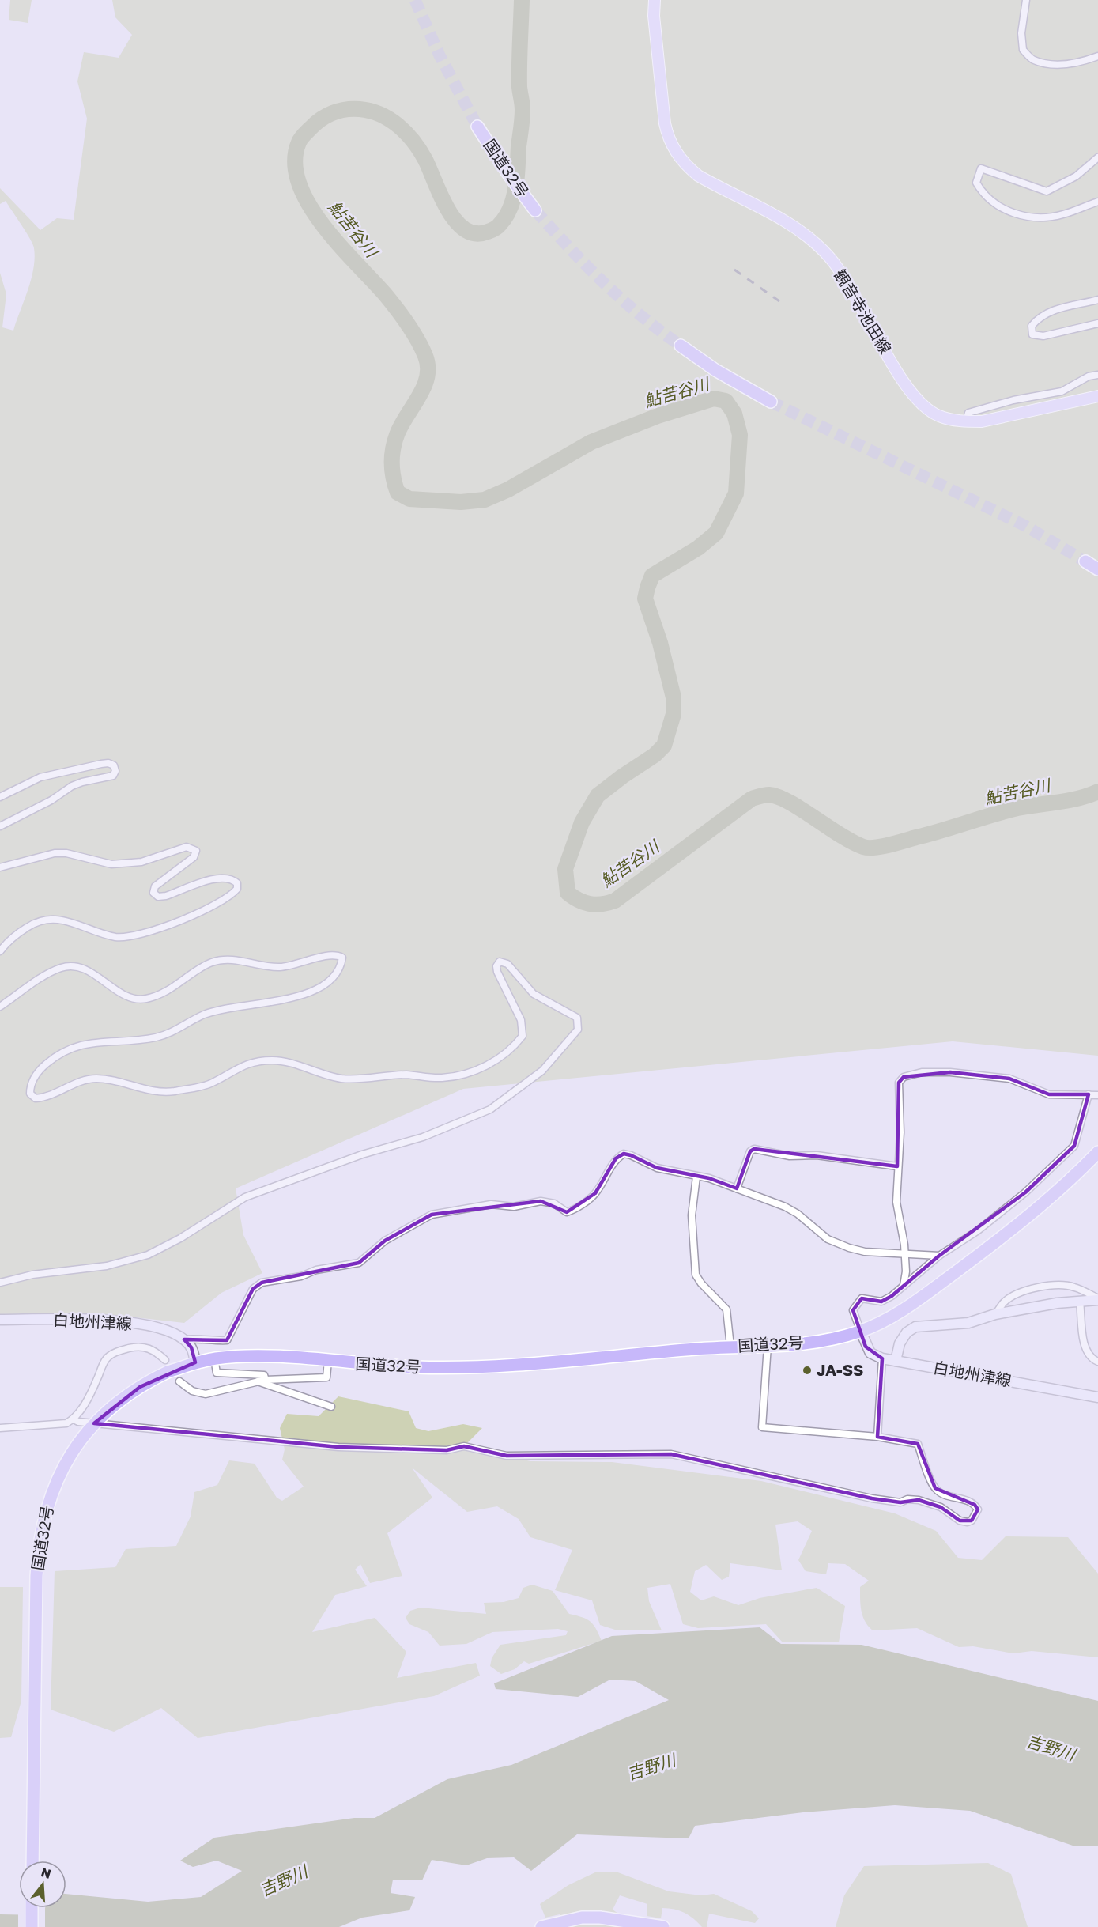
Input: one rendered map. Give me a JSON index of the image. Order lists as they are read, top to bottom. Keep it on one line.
{"streets":{"highway":["国道32号"],"main road":["観音寺池田線","白地州津線"]},"water":["鮎苦谷川","吉野川"],"places":["JA-SS"],"north":"top"}
